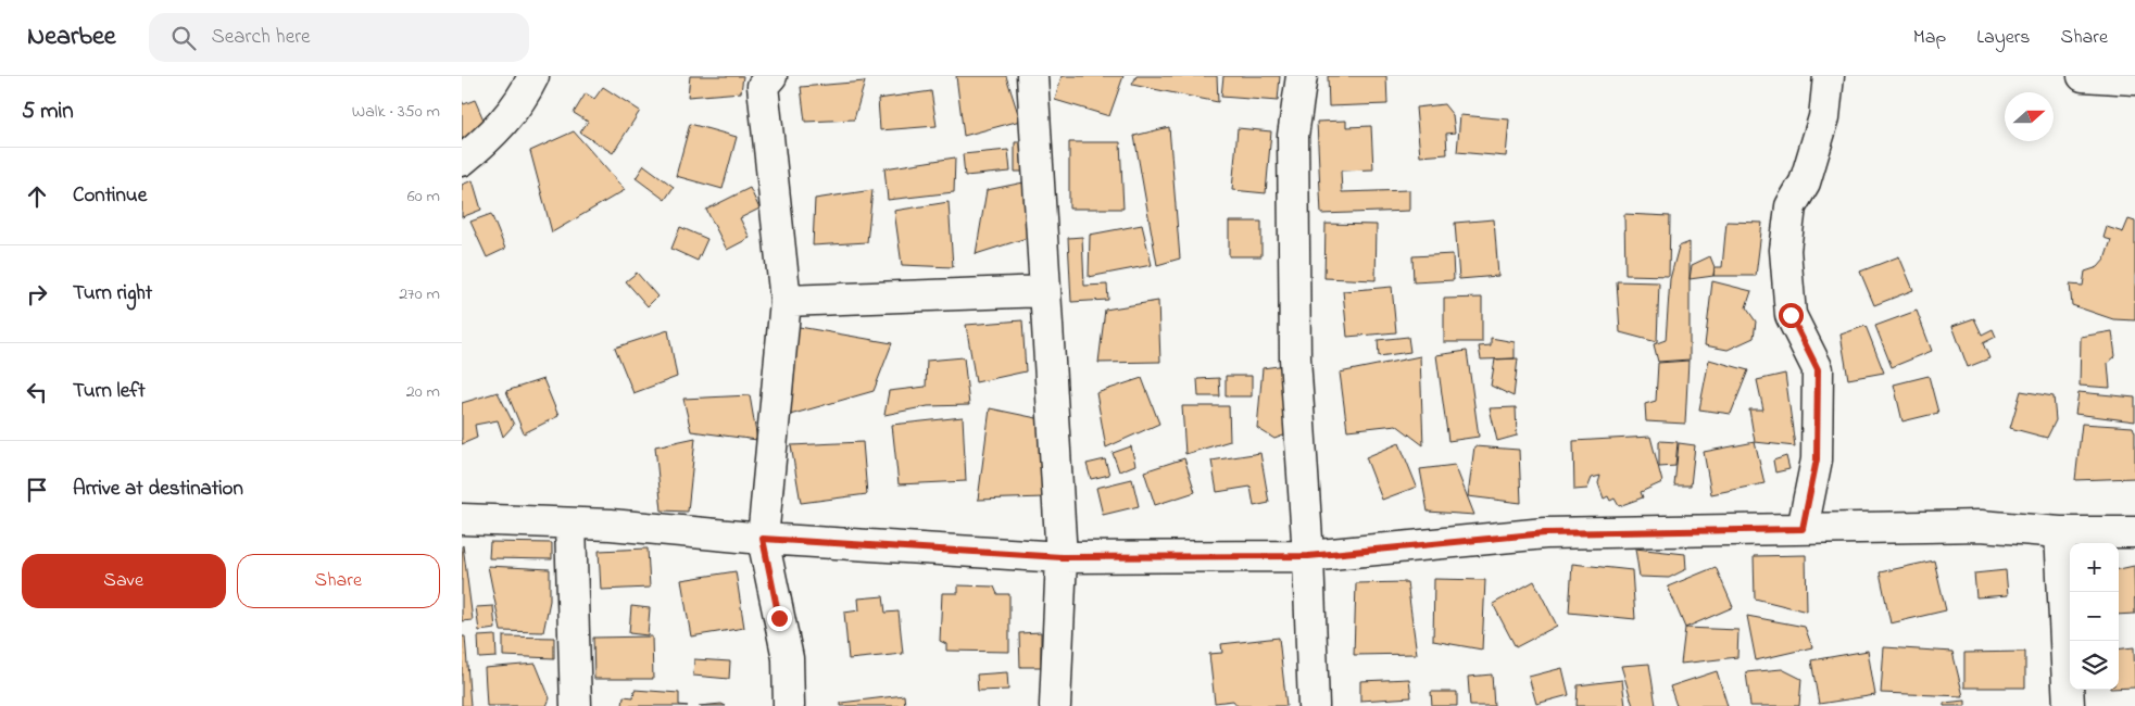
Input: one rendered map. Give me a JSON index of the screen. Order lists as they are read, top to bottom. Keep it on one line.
{"north":"right","page":{"header":"Nearbee","search":"Search here","nav":["Map","Layers","Share"],"heading":["5 min","Walk · 350 m"],"list":[["Continue","60 m"],["Turn right","270 m"],["Turn left","20 m"],"Arrive at destination"],"buttons":["Save","Share"],"map_buttons":["+","−"]}}
